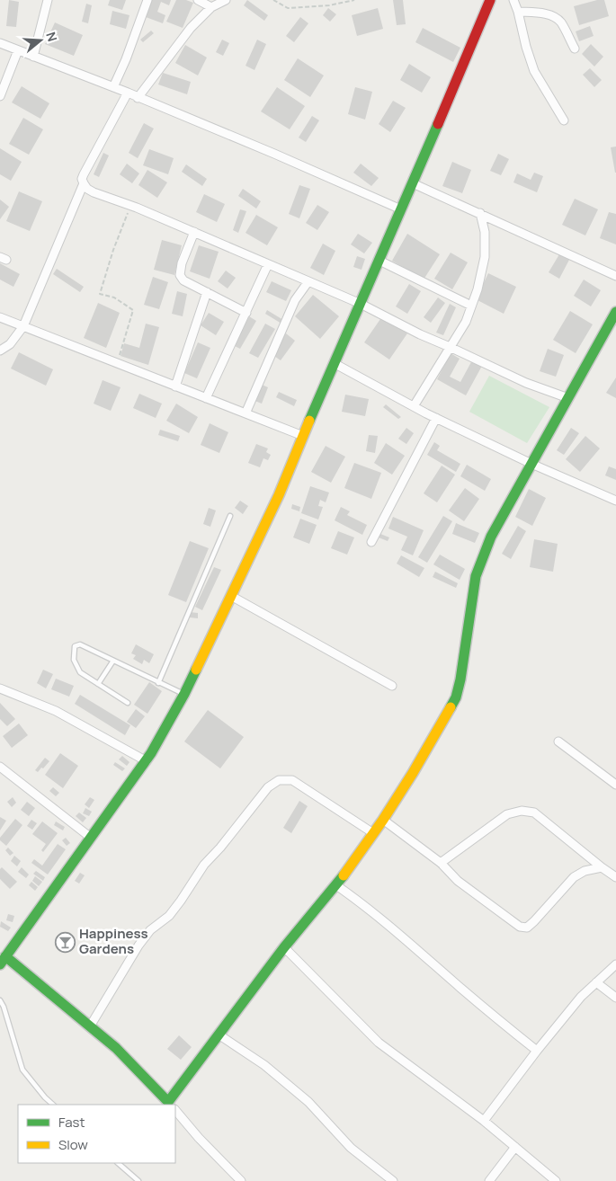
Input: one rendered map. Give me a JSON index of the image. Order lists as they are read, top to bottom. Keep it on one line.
{"places":{"bar":["Happiness Gardens"]},"legend":["Fast","Slow"],"north":"right"}
